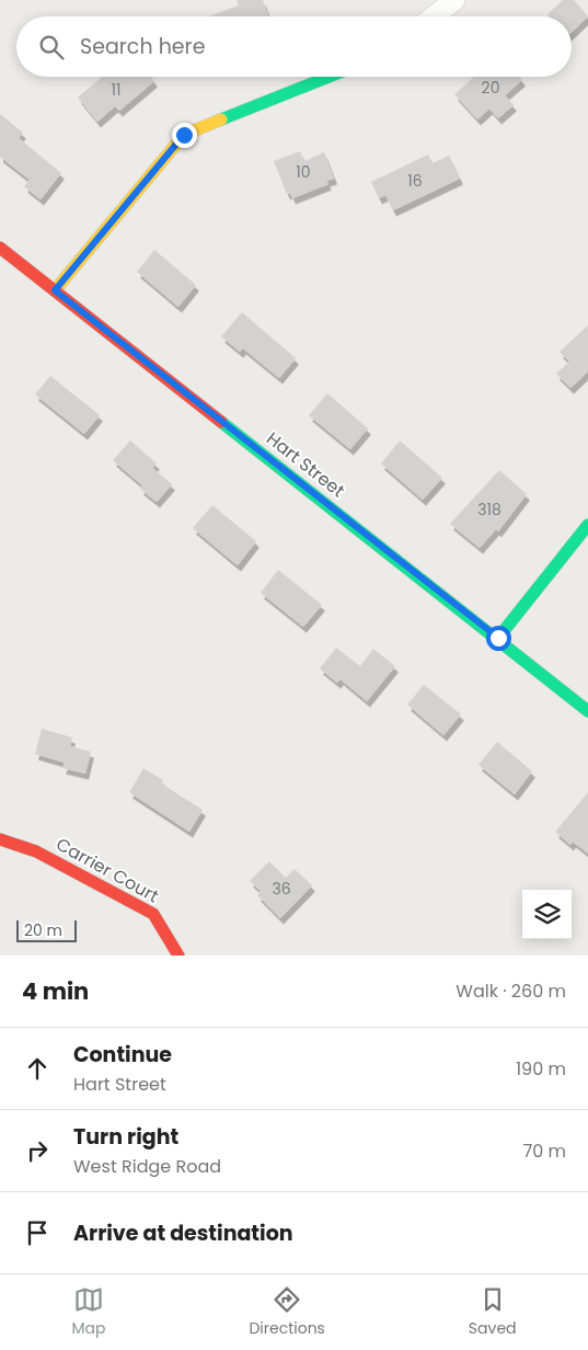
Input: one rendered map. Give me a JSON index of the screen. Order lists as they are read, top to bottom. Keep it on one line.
{"streets":{"street":["Hart Street","Carrier Court"]},"house_numbers":["20","11","10","16","318","36"],"scale_bar":"20 m","page":{"search":"Search here","scale":"20 m","heading":["4 min","Walk · 260 m"],"list":[["Continue","Hart Street","190 m"],["Turn right","West Ridge Road","70 m"],"Arrive at destination"],"nav":["Map","Directions","Saved"]}}
